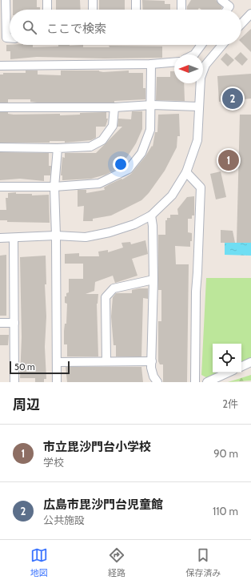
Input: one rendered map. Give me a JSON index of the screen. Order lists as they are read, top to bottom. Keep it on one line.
{"scale_bar":"50 m","north":"left","page":{"search":"ここで検索","pins":["2","1"],"scale":"50 m","heading":["周辺","2件"],"list":[{"mark":"1","name":"市立毘沙門台小学校","note":"学校","value":"90 m"},{"mark":"2","name":"広島市毘沙門台児童館","note":"公共施設","value":"110 m"}],"nav":["地図","経路","保存済み"]}}
